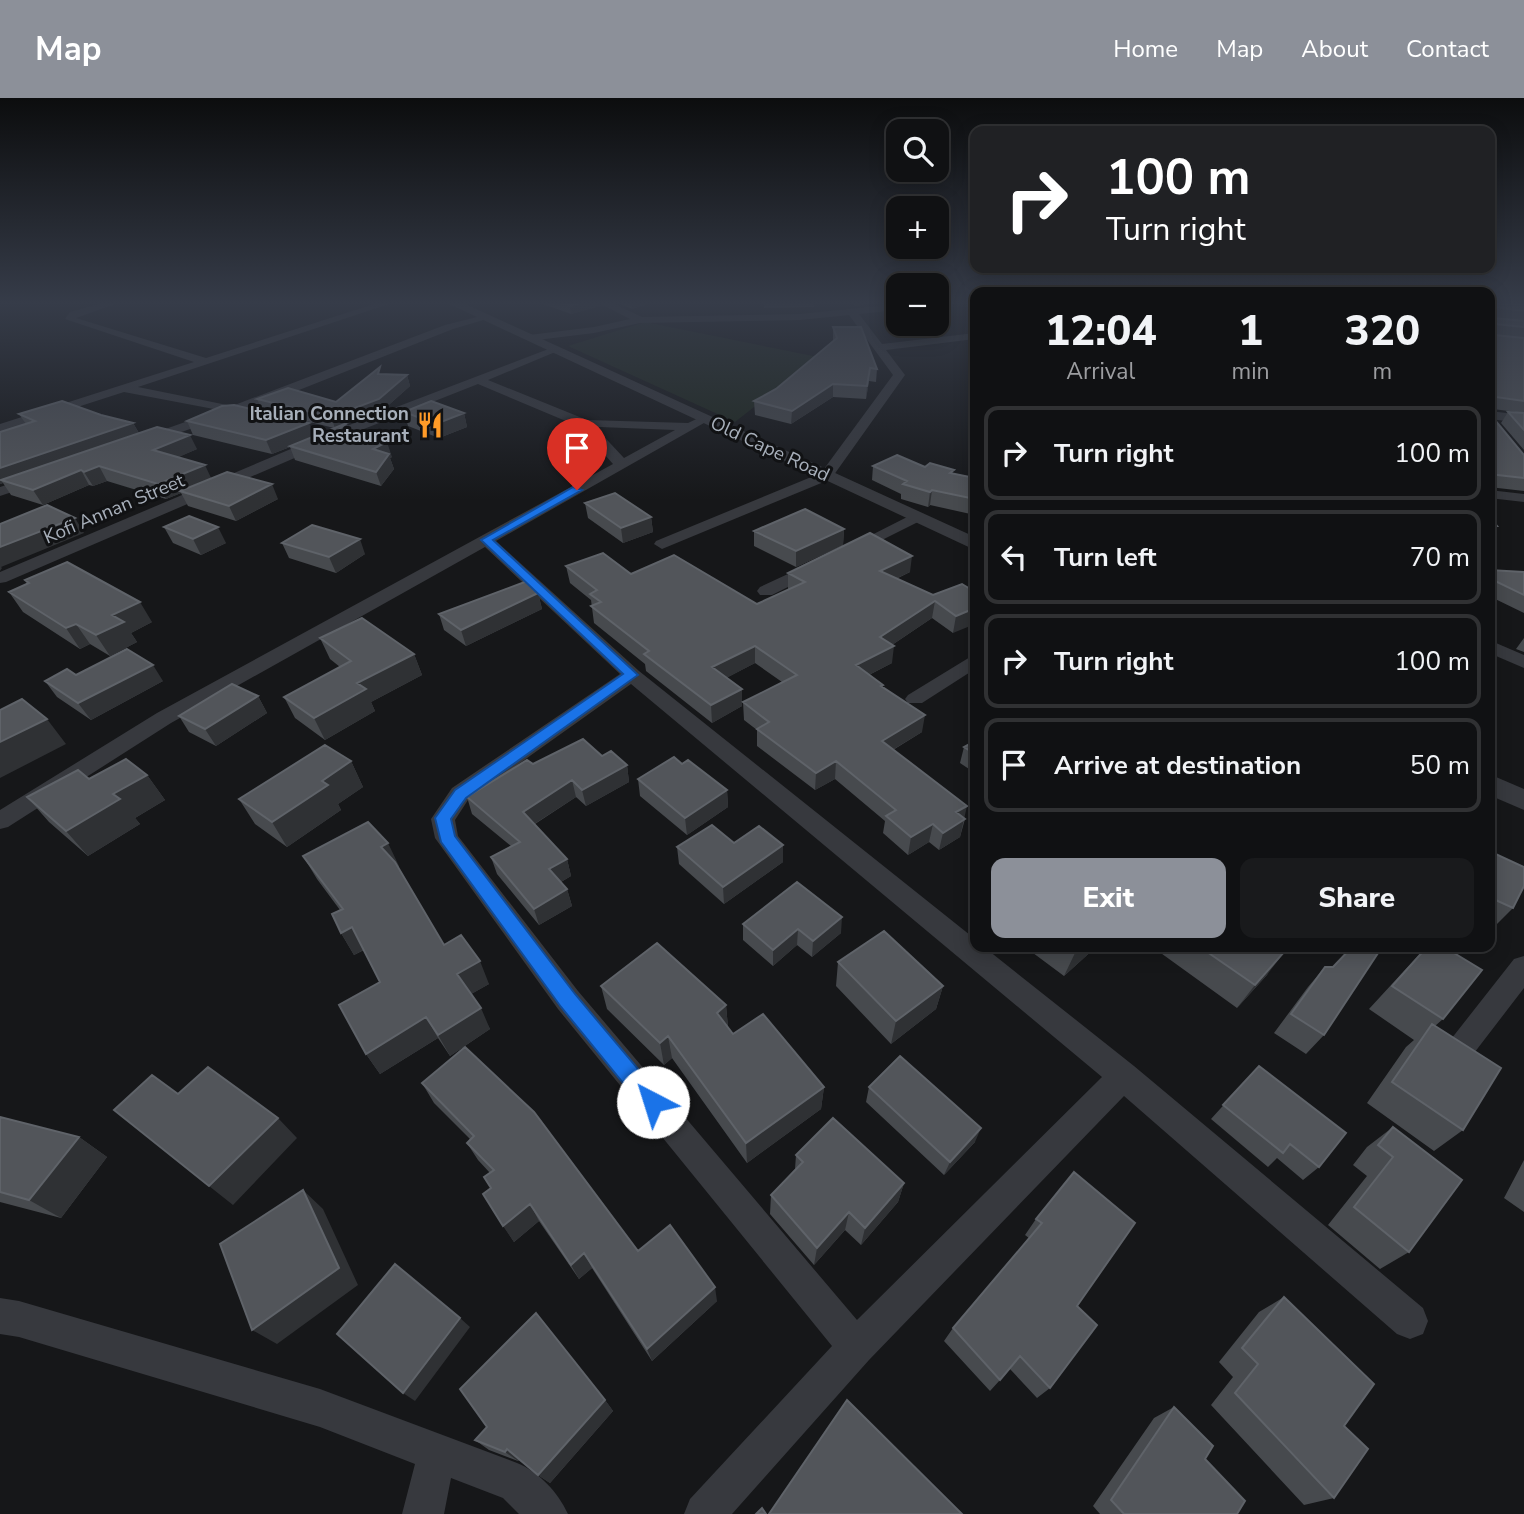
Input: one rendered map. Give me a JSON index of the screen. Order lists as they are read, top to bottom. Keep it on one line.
{"streets":{"street":["Old Cape Road","Kofi Annan Street"]},"places":{"restaurant":["Italian Connection Restaurant"]},"page":{"header":"Map","nav":["Home","Map","About","Contact"],"map_buttons":["+","−"],"turn":["100 m","Turn right"],"eta":["12:04","Arrival","1","min","320","m"],"list":[{"name":"Turn right","value":"100 m"},{"name":"Turn left","value":"70 m"},{"name":"Turn right","value":"100 m"},{"name":"Arrive at destination","value":"50 m"}],"buttons":["Exit","Share"]}}
